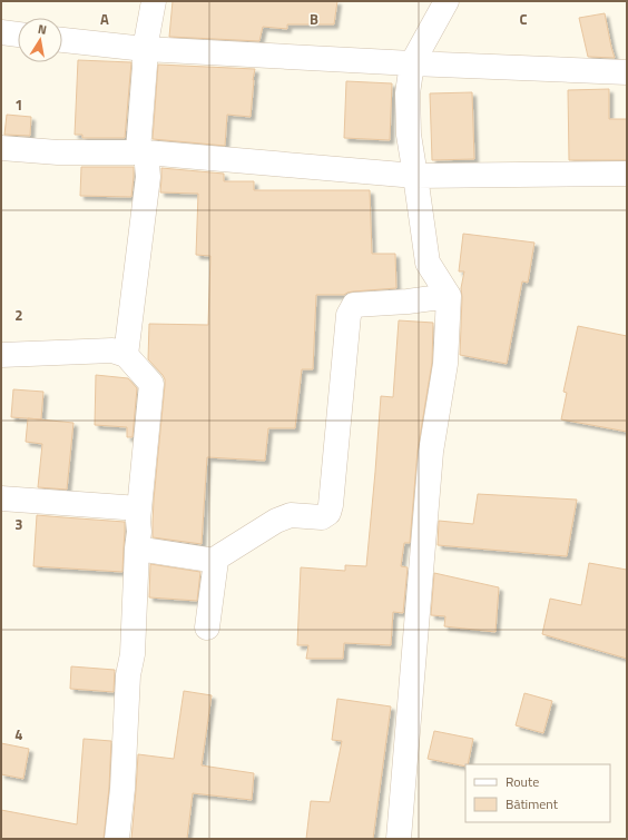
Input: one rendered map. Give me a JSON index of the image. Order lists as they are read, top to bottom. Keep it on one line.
{"legend":["Route","Bâtiment"],"north":"top","grid":{"columns":["A","B","C"],"rows":["1","2","3","4"]}}
